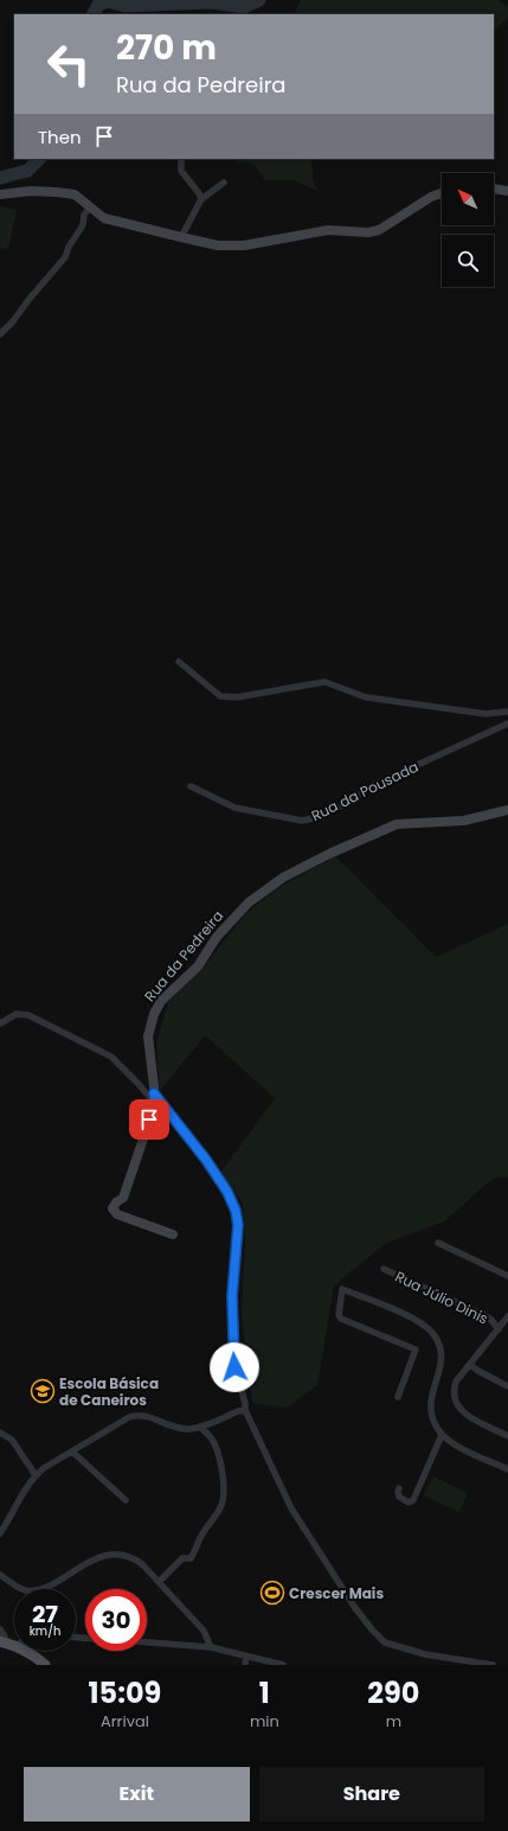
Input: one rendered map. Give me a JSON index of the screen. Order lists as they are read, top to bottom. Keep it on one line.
{"streets":{"street":["Rua da Pousada","Rua da Pedreira","Rua Júlio Dinis"]},"places":{"school or university":["Escola Básica de Caneiros"],"sports":["Crescer Mais"]},"north":"top left","page":{"turn":["270 m","Rua da Pedreira"],"then":"Then","speed":"27 km/h","limit":"30","eta":["15:09","Arrival","1","min","290","m"],"buttons":["Exit","Share"]}}
